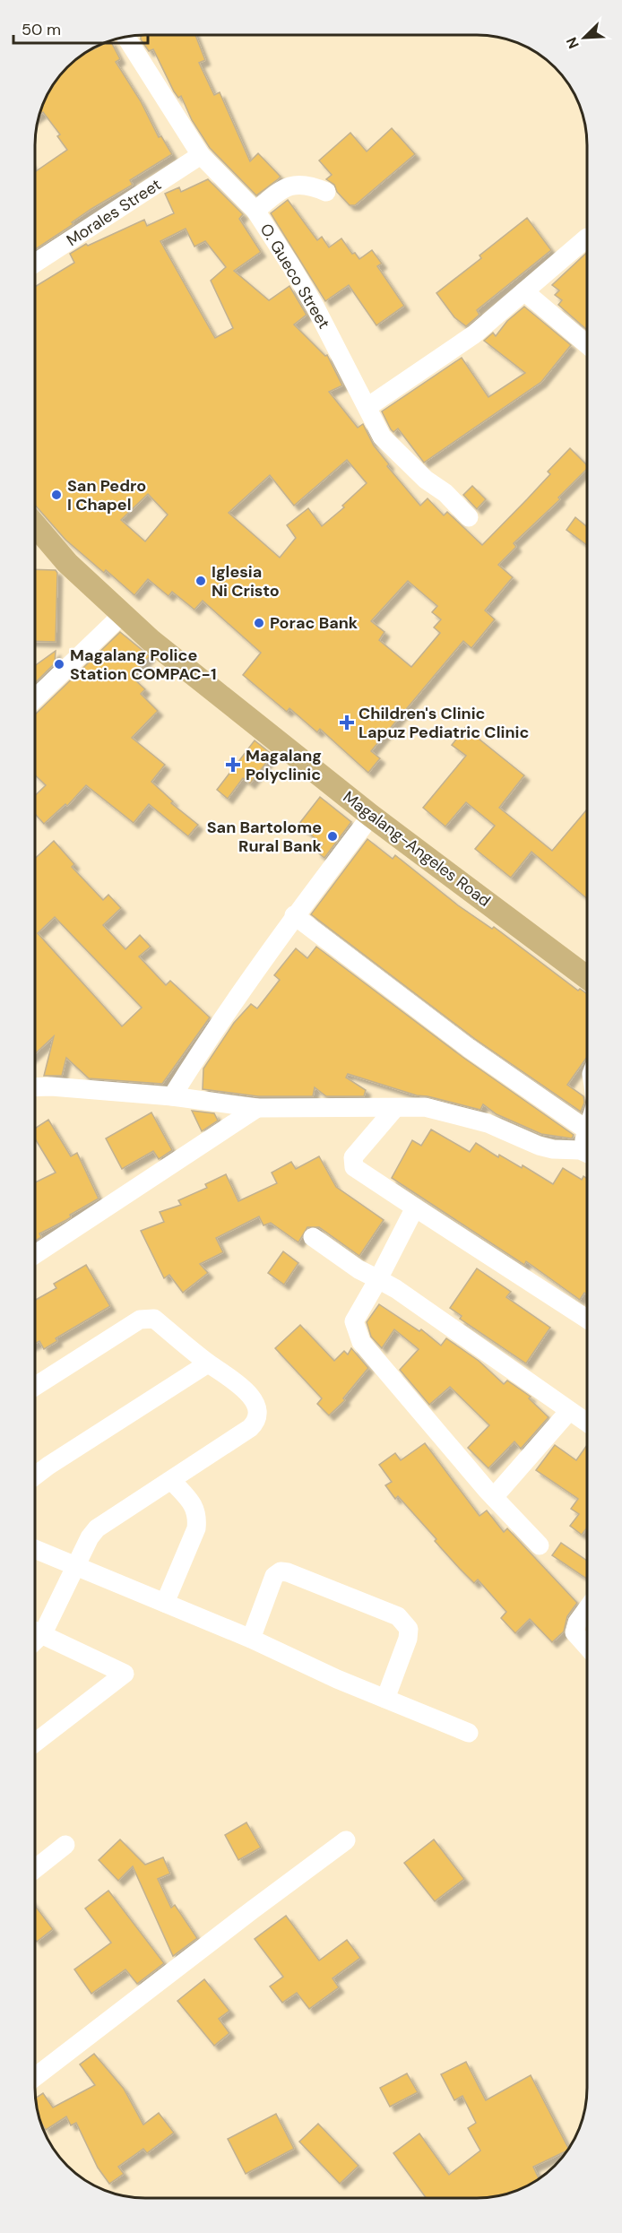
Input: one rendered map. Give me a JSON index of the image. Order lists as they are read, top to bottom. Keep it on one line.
{"streets":{"main road":["Magalang-Angeles Road"],"street":["Morales Street","O. Gueco Street"]},"crossings":[["Morales Street","O. Gueco Street"]],"places":{"other":["San Pedro I Chapel","Iglesia Ni Cristo","Porac Bank","Magalang Police Station COMPAC-1","San Bartolome Rural Bank"],"health":["Children's Clinic Lapuz Pediatric Clinic","Magalang Polyclinic"]},"scale_bar":"50 m","north":"bottom left"}
